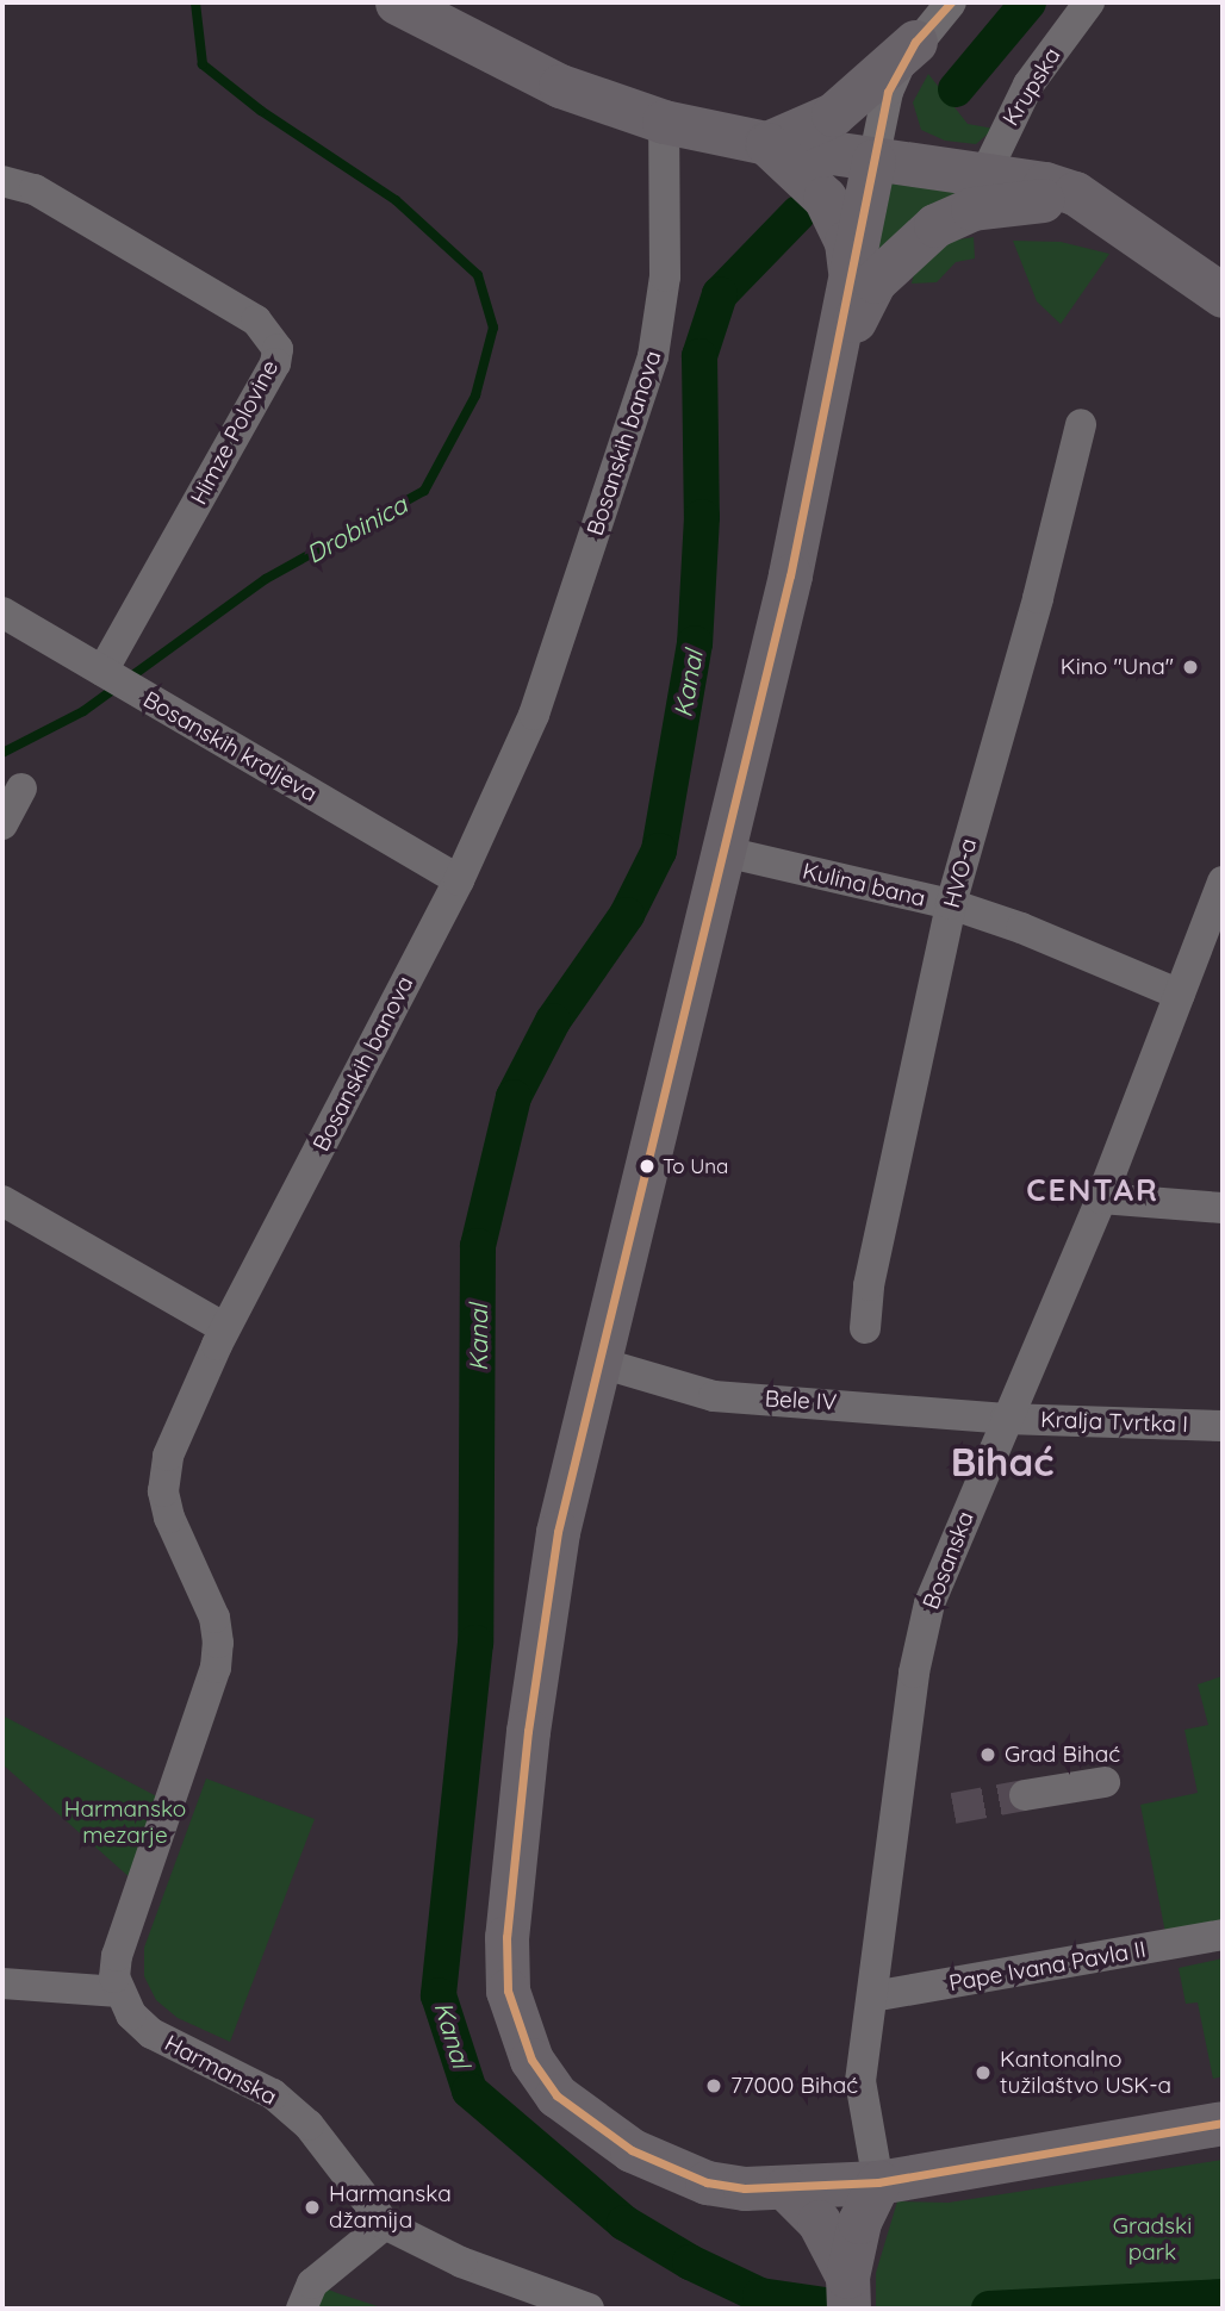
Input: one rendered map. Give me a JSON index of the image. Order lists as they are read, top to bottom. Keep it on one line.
{"streets":{"street":["Krupska","Himze Polovine","Bosanskih banova","Bosanskih kraljeva","HVO-a","Kulina bana","Bele IV","Kralja Tvrtka I","Bosanska","Pape Ivana Pavla II","Harmanska"]},"crossings":[["Himze Polovine","Bosanskih kraljeva"],["Bosanskih banova","Bosanskih kraljeva"],["Bosanskih banova","Harmanska"],["HVO-a","Kulina bana"],["Kulina bana","Bosanska"],["Bele IV","Kralja Tvrtka I"],["Bele IV","Bosanska"],["Kralja Tvrtka I","Bosanska"],["Bosanska","Pape Ivana Pavla II"]],"districts":["CENTAR","Bihać"],"water":["Drobinica","Kanal"],"parks":["Harmansko mezarje","Gradski park"],"places":["Kino \"Una\"","To Una","Grad Bihać","Kantonalno tužilaštvo USK-a","77000 Bihać","Harmanska džamija"]}
